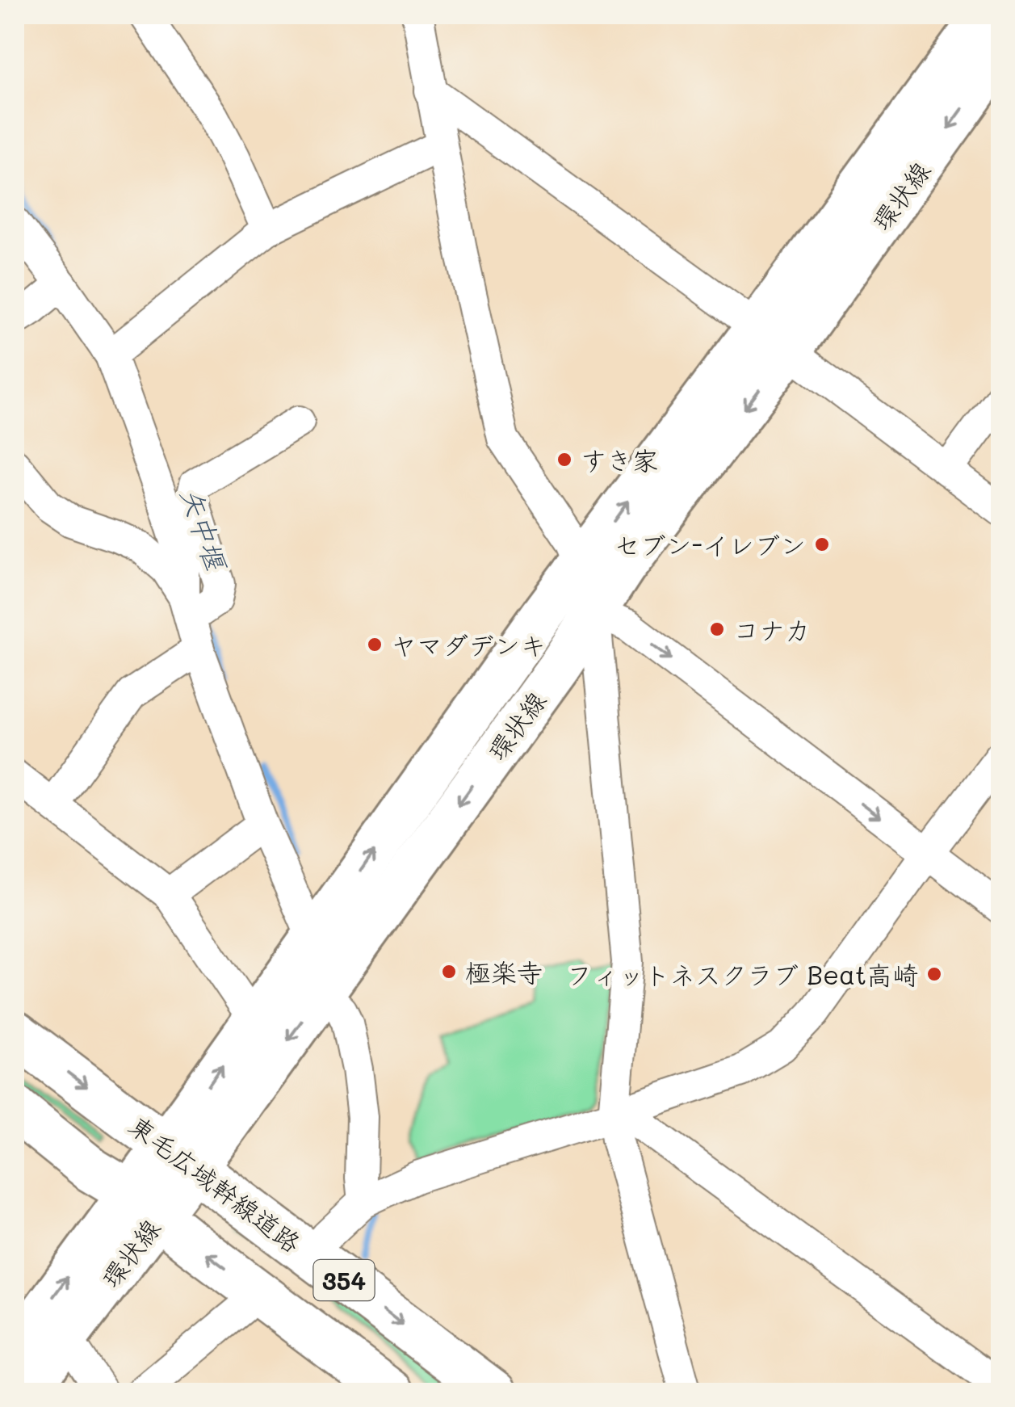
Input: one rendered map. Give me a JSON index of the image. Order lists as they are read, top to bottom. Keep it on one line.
{"streets":{"highway":["東毛広域幹線道路","354"],"street":["環状線"]},"crossings":[["環状線","東毛広域幹線道路"],["環状線","354"]],"water":["矢中堰"],"places":["すき家","セブン-イレブン","コナカ","ヤマダデンキ","極楽寺","フィットネスクラブ Beat高崎"]}
